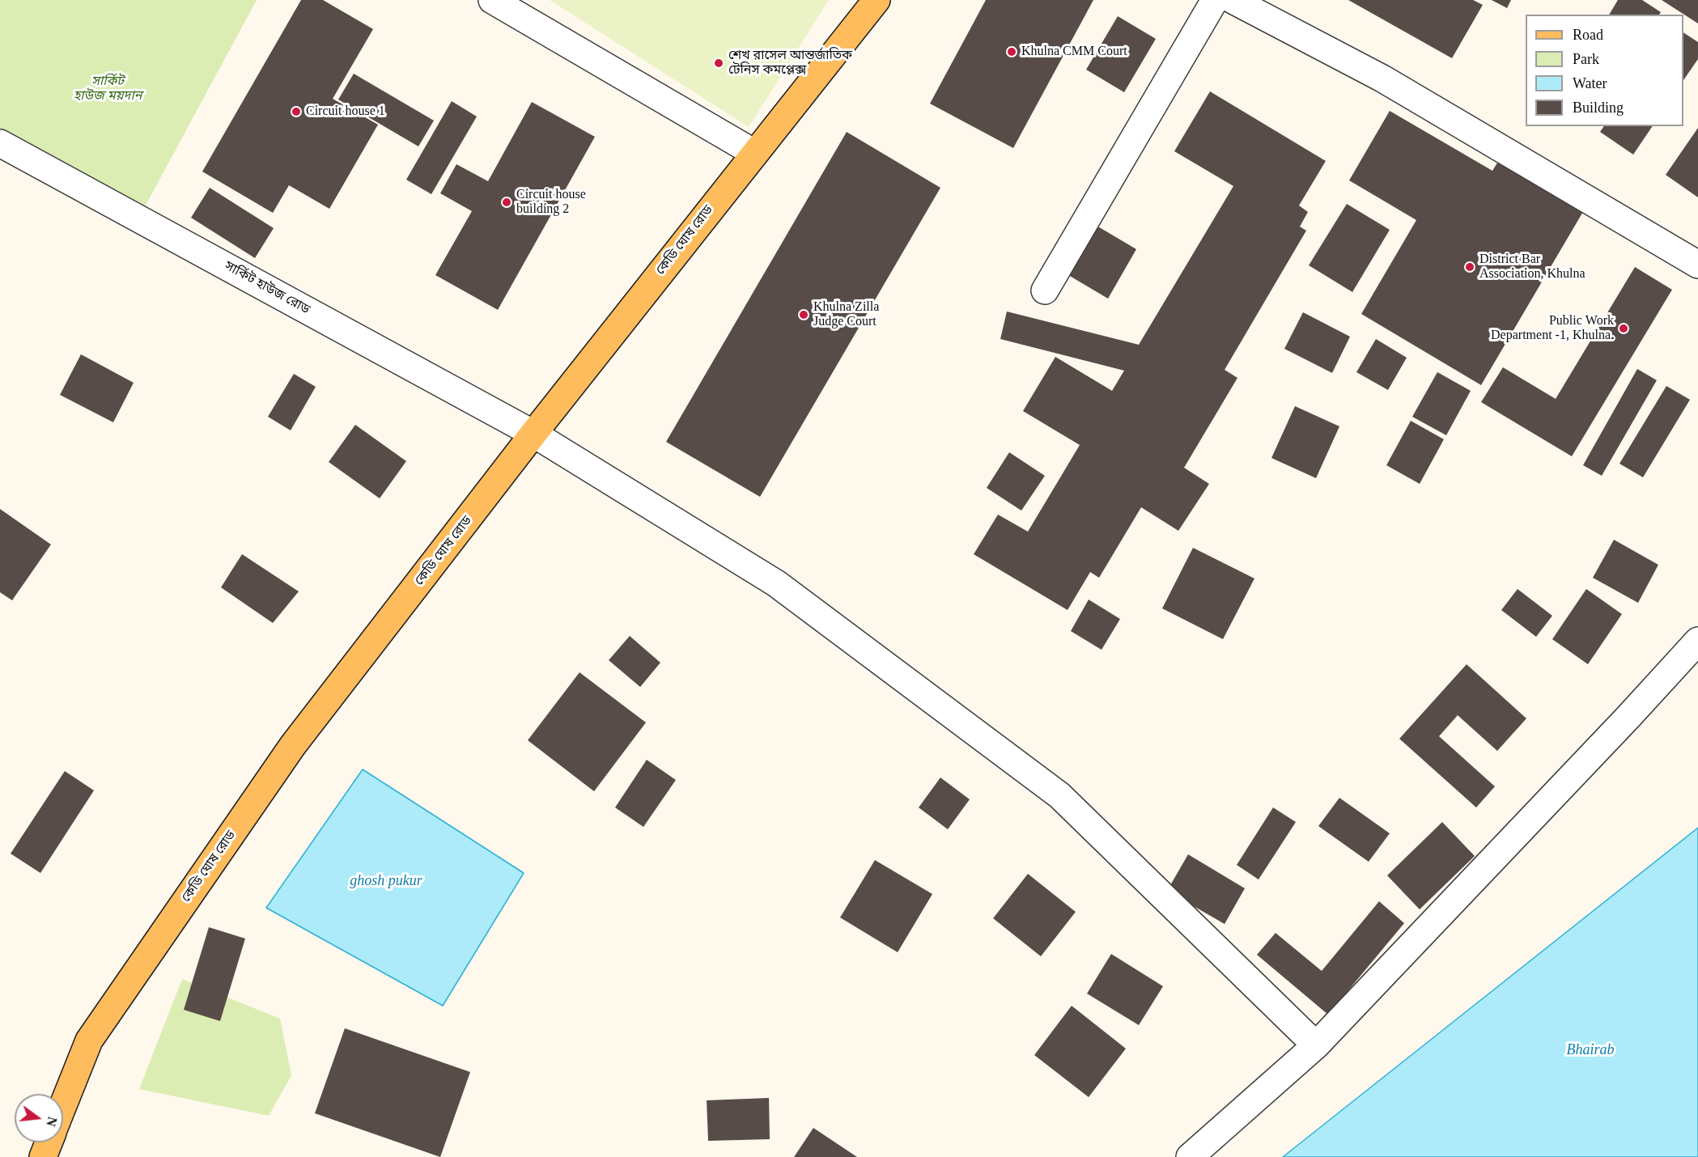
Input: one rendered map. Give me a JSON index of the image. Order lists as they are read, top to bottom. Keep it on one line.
{"streets":{"main road":["কেডি ঘোষ রোড"],"street":["সার্কিট হাউজ রোড"]},"crossings":[["কেডি ঘোষ রোড","সার্কিট হাউজ রোড"]],"water":["ghosh pukur","Bhairab"],"parks":["সার্কিট হাউজ ময়দান"],"places":["Khulna CMM Court","শেখ রাসেল আন্তর্জাতিক টেনিস কমপ্লেক্স","Circuit house 1","Circuit house building 2","District Bar Association, Khulna","Khulna Zilla Judge Court","Public Work Department -1, Khulna."],"legend":["Road","Park","Water","Building"],"north":"right"}
